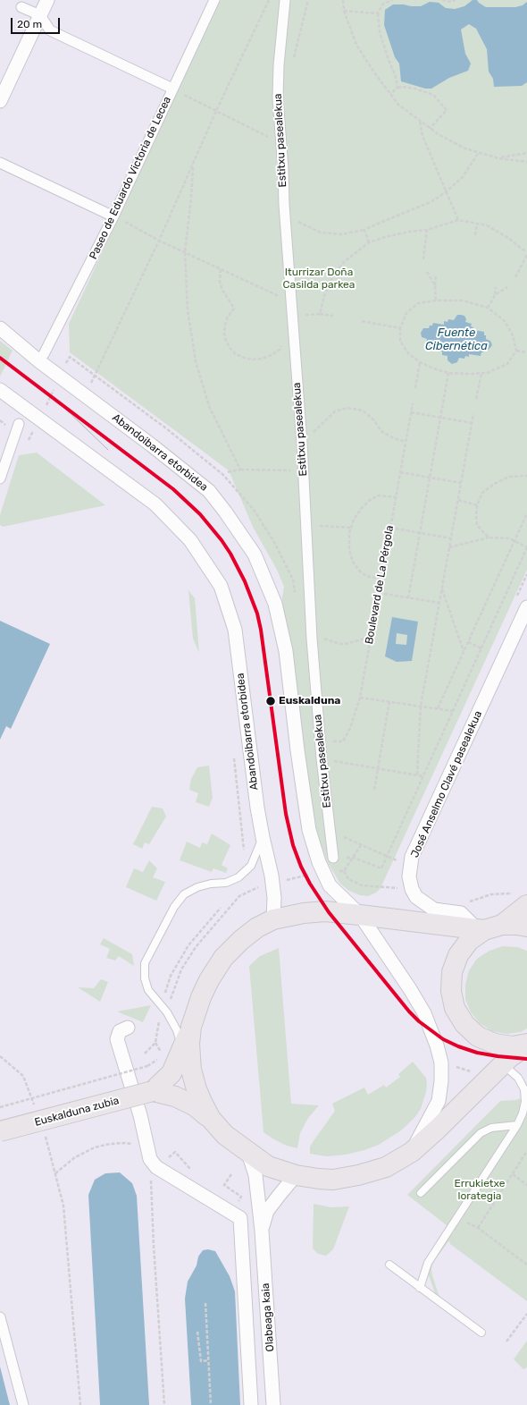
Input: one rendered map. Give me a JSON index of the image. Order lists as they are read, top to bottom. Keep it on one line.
{"streets":{"main road":["Euskalduna zubia"],"street":["Estitxu pasealekua","Paseo de Eduardo Victoria de Lecea","Abandoibarra etorbidea","José Anselmo Clavé pasealekua","Olabeaga kaia"],"path":["Boulevard de La Pérgola"]},"crossings":[["Estitxu pasealekua","Boulevard de La Pérgola"]],"water":["Fuente Cibernética"],"parks":["Iturrizar Doña Casilda parkea","Errukietxe lorategia"],"places":["Euskalduna"],"scale_bar":"20 m"}
